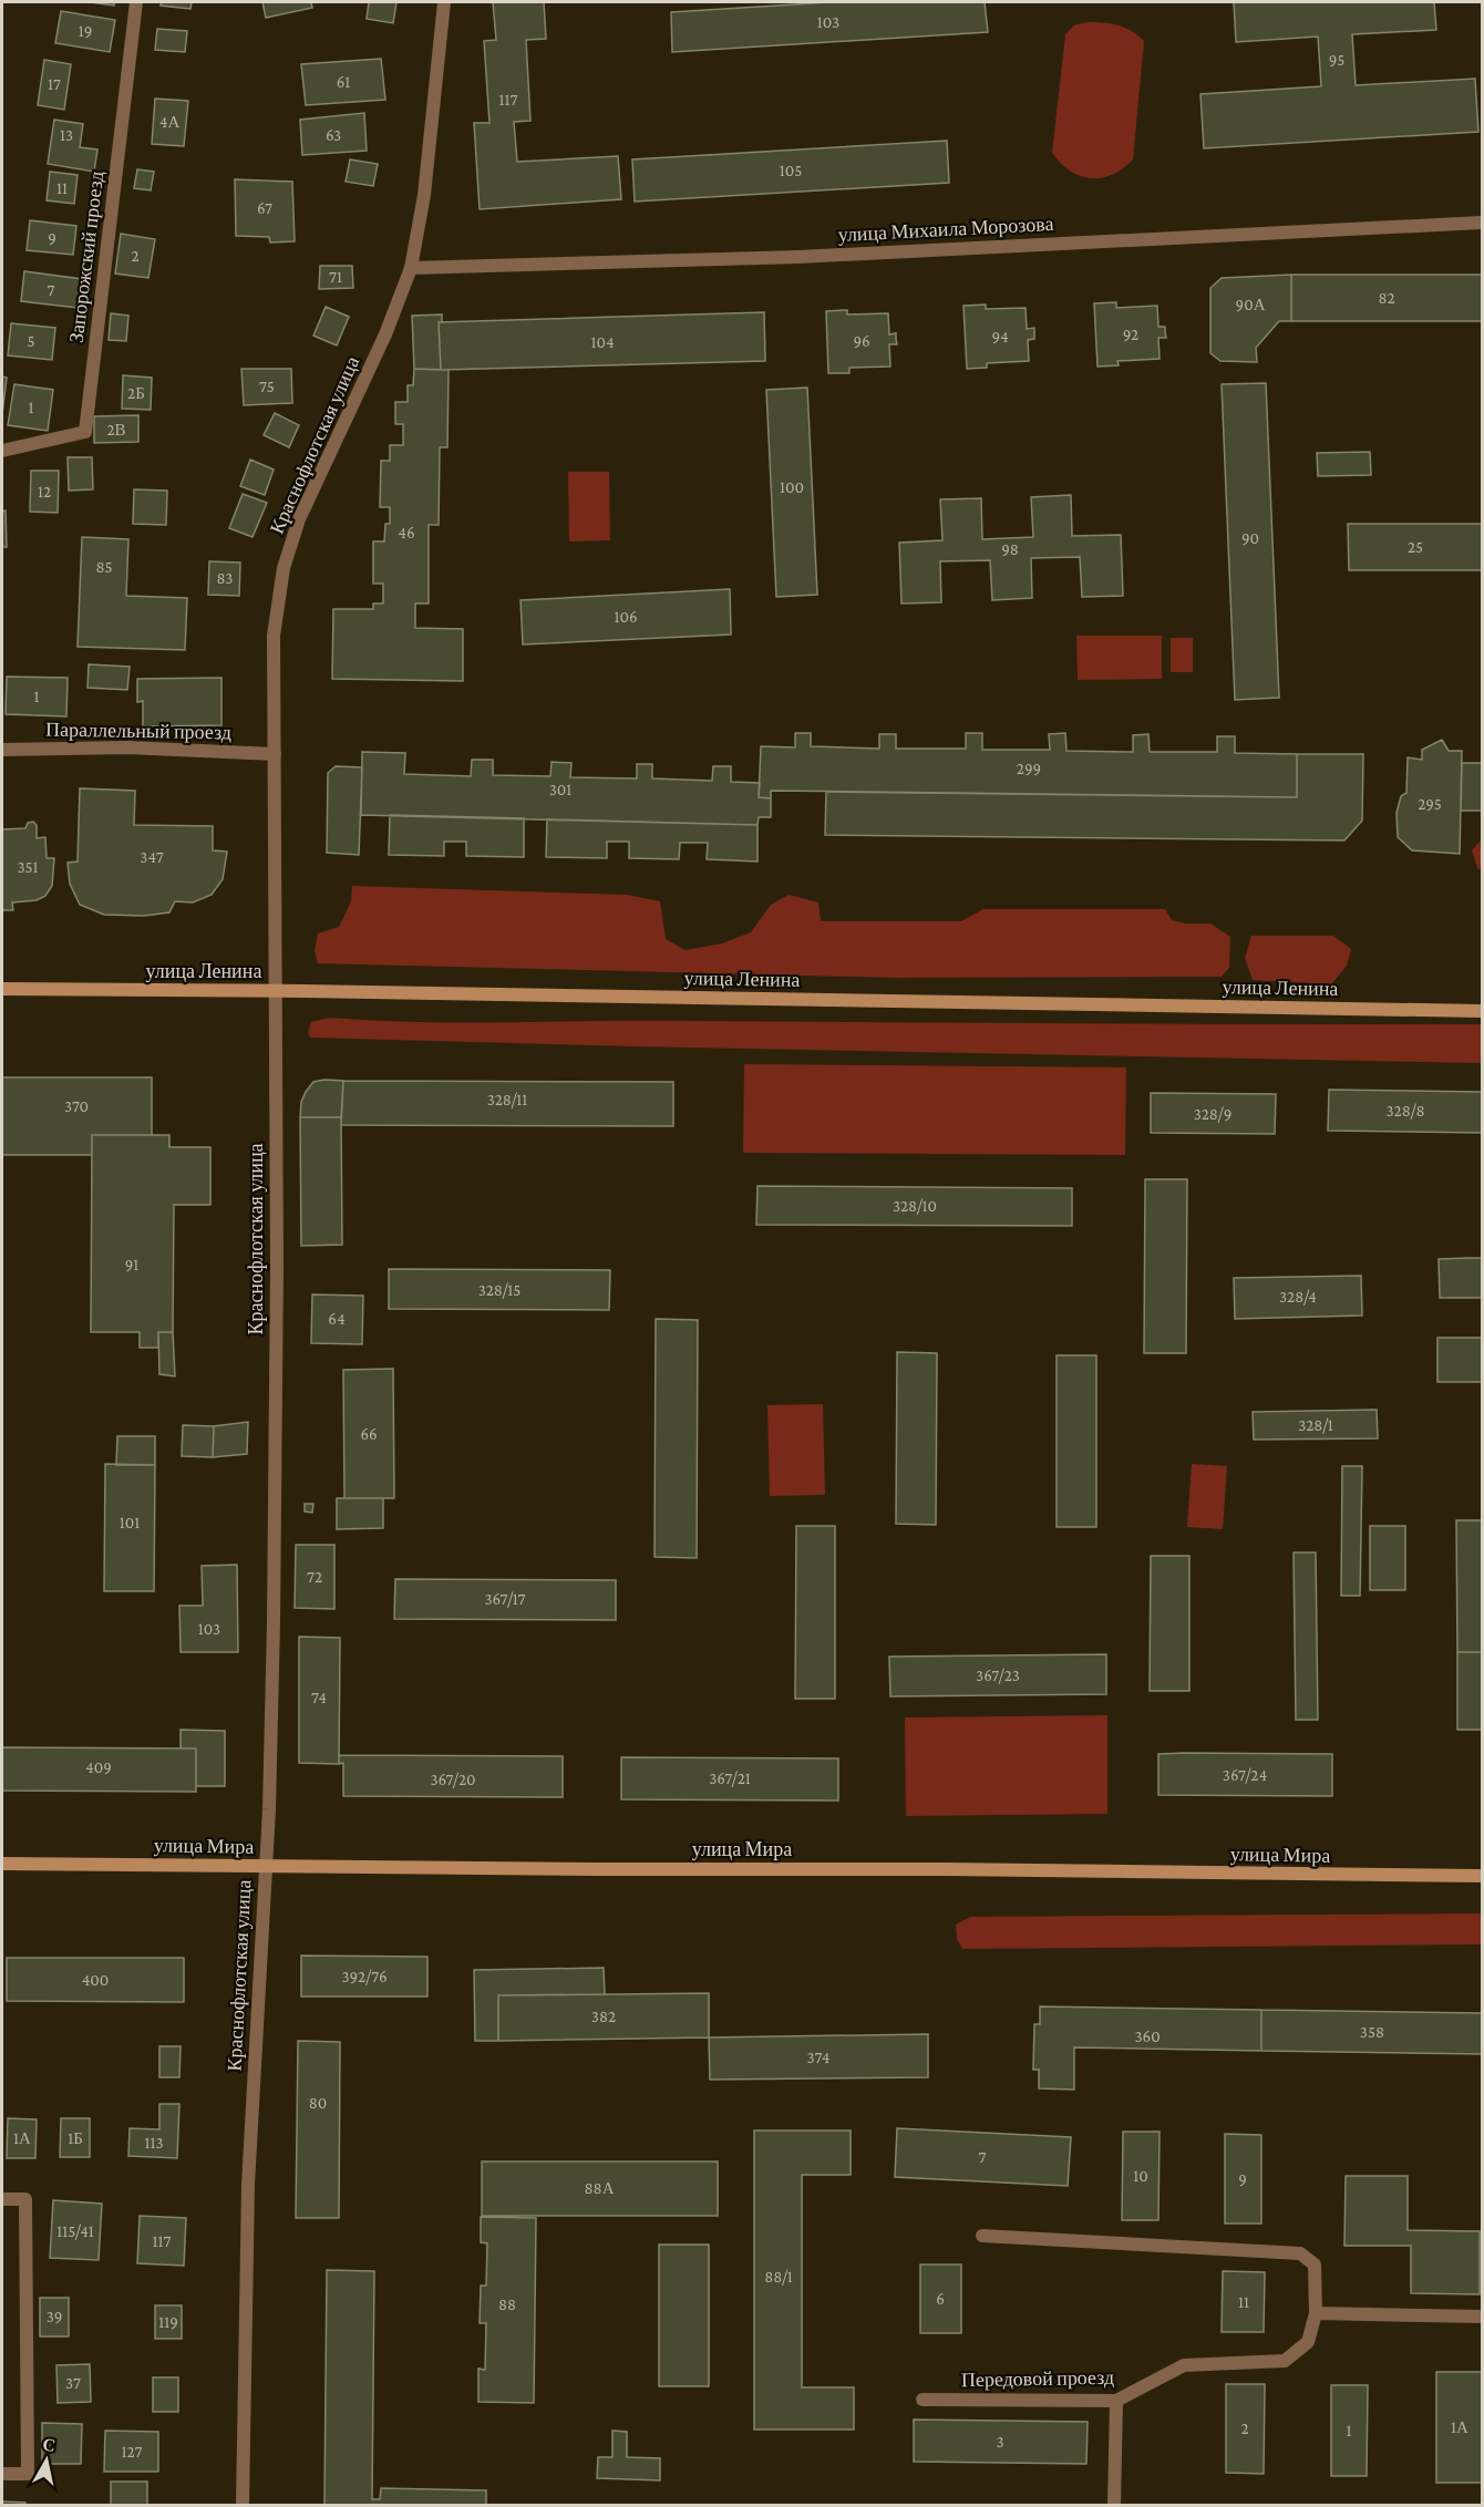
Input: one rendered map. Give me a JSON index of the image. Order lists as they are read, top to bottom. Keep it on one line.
{"streets":{"main road":["улица Ленина","улица Мира"],"street":["улица Михаила Морозова","Запорожский проезд","Краснофлотская улица","Параллельный проезд","Передовой проезд"]},"crossings":[["улица Михаила Морозова","Краснофлотская улица"],["Краснофлотская улица","Параллельный проезд"],["Краснофлотская улица","улица Ленина"],["Краснофлотская улица","улица Мира"]],"house_numbers":["103","19","95","61","17","117","4А","13","63","105","11","67","9","2","71","7","82","90А","92","94","5","96","104","75","2Б","1","2В","100","12","46","90","25","98","85","83","106","1","299","301","295","347","351","328/11","370","328/8","328/9","328/10","91","328/15","328/4","64","328/1","66","101","72","367/17","103","367/23","74","409","367/24","367/21","367/20","392/76","400","382","358","360","374","80","1А","1Б","113","7","10","9","88А","115/41","117","88/1","6","11","88","39","119","37","1А","2","1","3","127"],"north":"top"}
